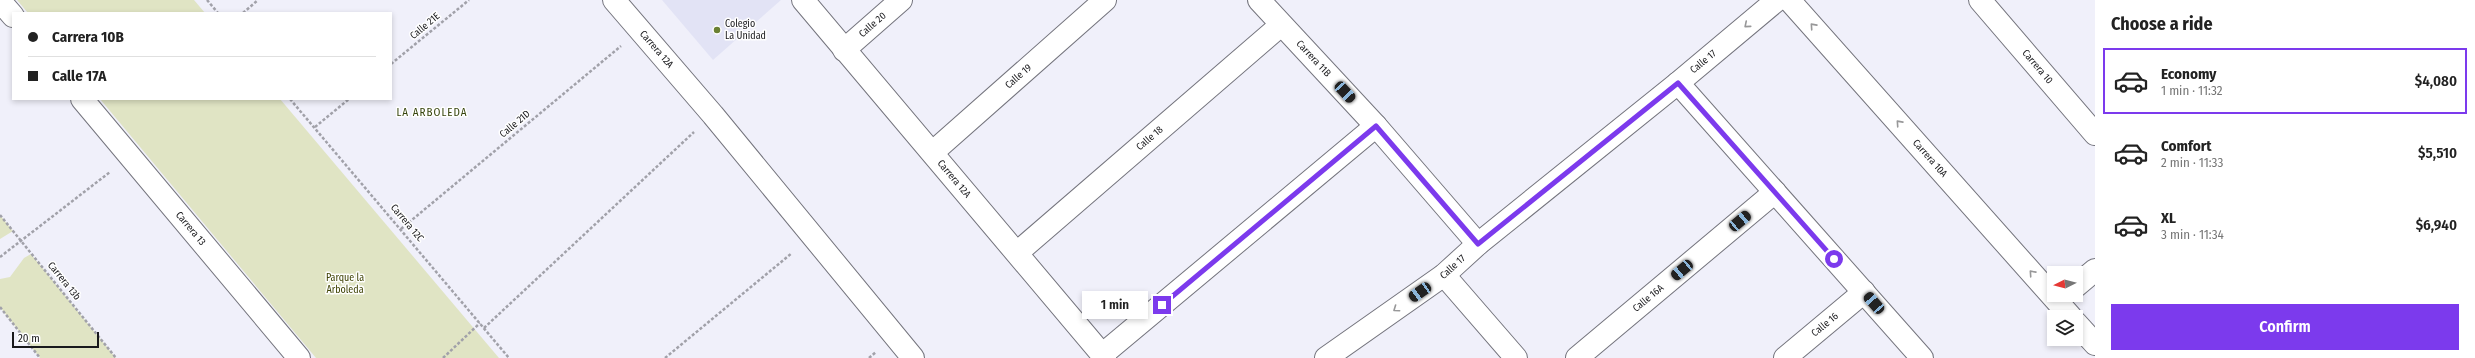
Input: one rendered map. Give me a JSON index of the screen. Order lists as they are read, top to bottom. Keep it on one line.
{"streets":{"street":["Calle 20","Carrera 12A","Carrera 11B","Calle 17","Carrera 10","Calle 19","Calle 18","Carrera 10A","Carrera 13","Calle 16A","Calle 16"],"path":["Calle 21E","Calle 21D","Carrera 12C","Carrera 13b"]},"crossings":[["Calle 20","Carrera 12A"],["Carrera 12A","Calle 19"],["Carrera 12A","Calle 21D"],["Carrera 12A","Calle 18"],["Carrera 11B","Calle 17"],["Carrera 11B","Calle 18"],["Calle 21D","Carrera 12C"]],"districts":["LA ARBOLEDA"],"parks":["Parque la Arboleda"],"places":["Colegio La Unidad"],"scale_bar":"20 m","north":"left","page":{"heading":"Choose a ride","banner":["Carrera 10B","Calle 17A"],"list":[{"name":"Economy","note":"1 min · 11:32","value":"$4,080"},{"name":"Comfort","note":"2 min · 11:33","value":"$5,510"},{"name":"XL","note":"3 min · 11:34","value":"$6,940"}],"bubble":"1 min","buttons":"Confirm","scale":"20 m"}}
